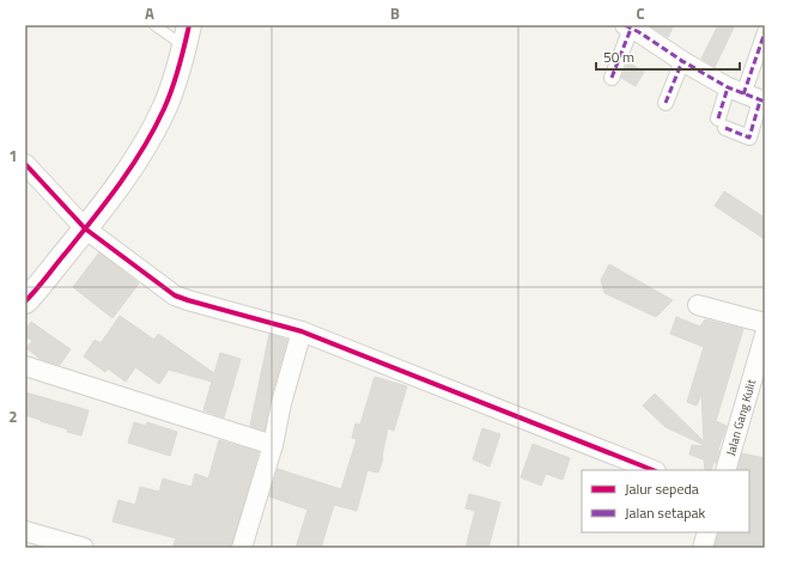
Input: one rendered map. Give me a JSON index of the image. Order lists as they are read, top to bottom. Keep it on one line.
{"streets":{"street":["Jalan Gang Kulit"]},"legend":["Jalur sepeda","Jalan setapak"],"scale_bar":"50 m","grid":{"columns":["A","B","C"],"rows":["1","2"]}}
